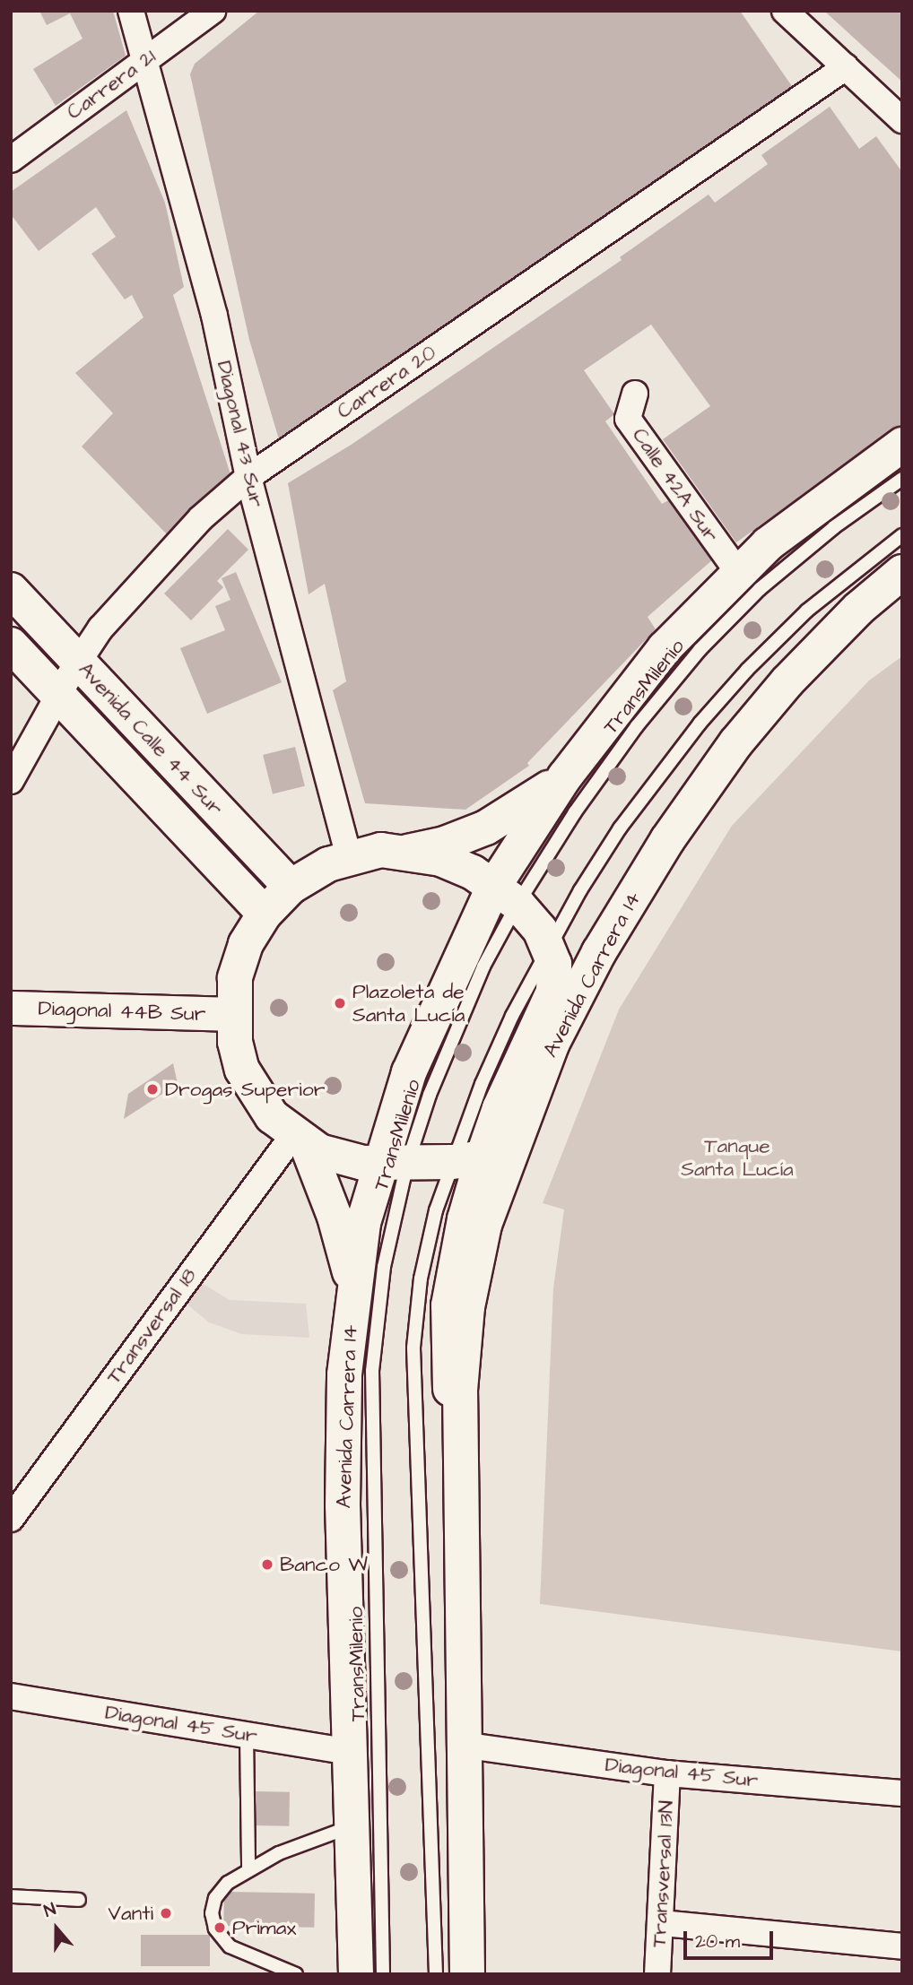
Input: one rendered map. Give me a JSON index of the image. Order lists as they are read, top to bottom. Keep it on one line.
{"streets":{"main road":["Avenida Calle 44 Sur","Avenida Carrera 14"],"street":["Carrera 21","Carrera 20","Diagonal 43 Sur","Calle 42A Sur","Diagonal 44B Sur","Transversal 18","Diagonal 45 Sur","Transversal 13N"],"lane":["TransMilenio"]},"crossings":[["Carrera 21","Diagonal 43 Sur"],["Carrera 20","Diagonal 43 Sur"],["Carrera 20","Avenida Calle 44 Sur"],["Calle 42A Sur","Avenida Carrera 14"],["TransMilenio","Avenida Carrera 14"],["Avenida Carrera 14","Diagonal 45 Sur"],["Diagonal 45 Sur","Transversal 13N"]],"parks":["Tanque Santa Lucía"],"places":["Plazoleta de Santa Lucía","Drogas Superior","Banco W","Vanti","Primax"],"scale_bar":"20 m","north":"top"}
